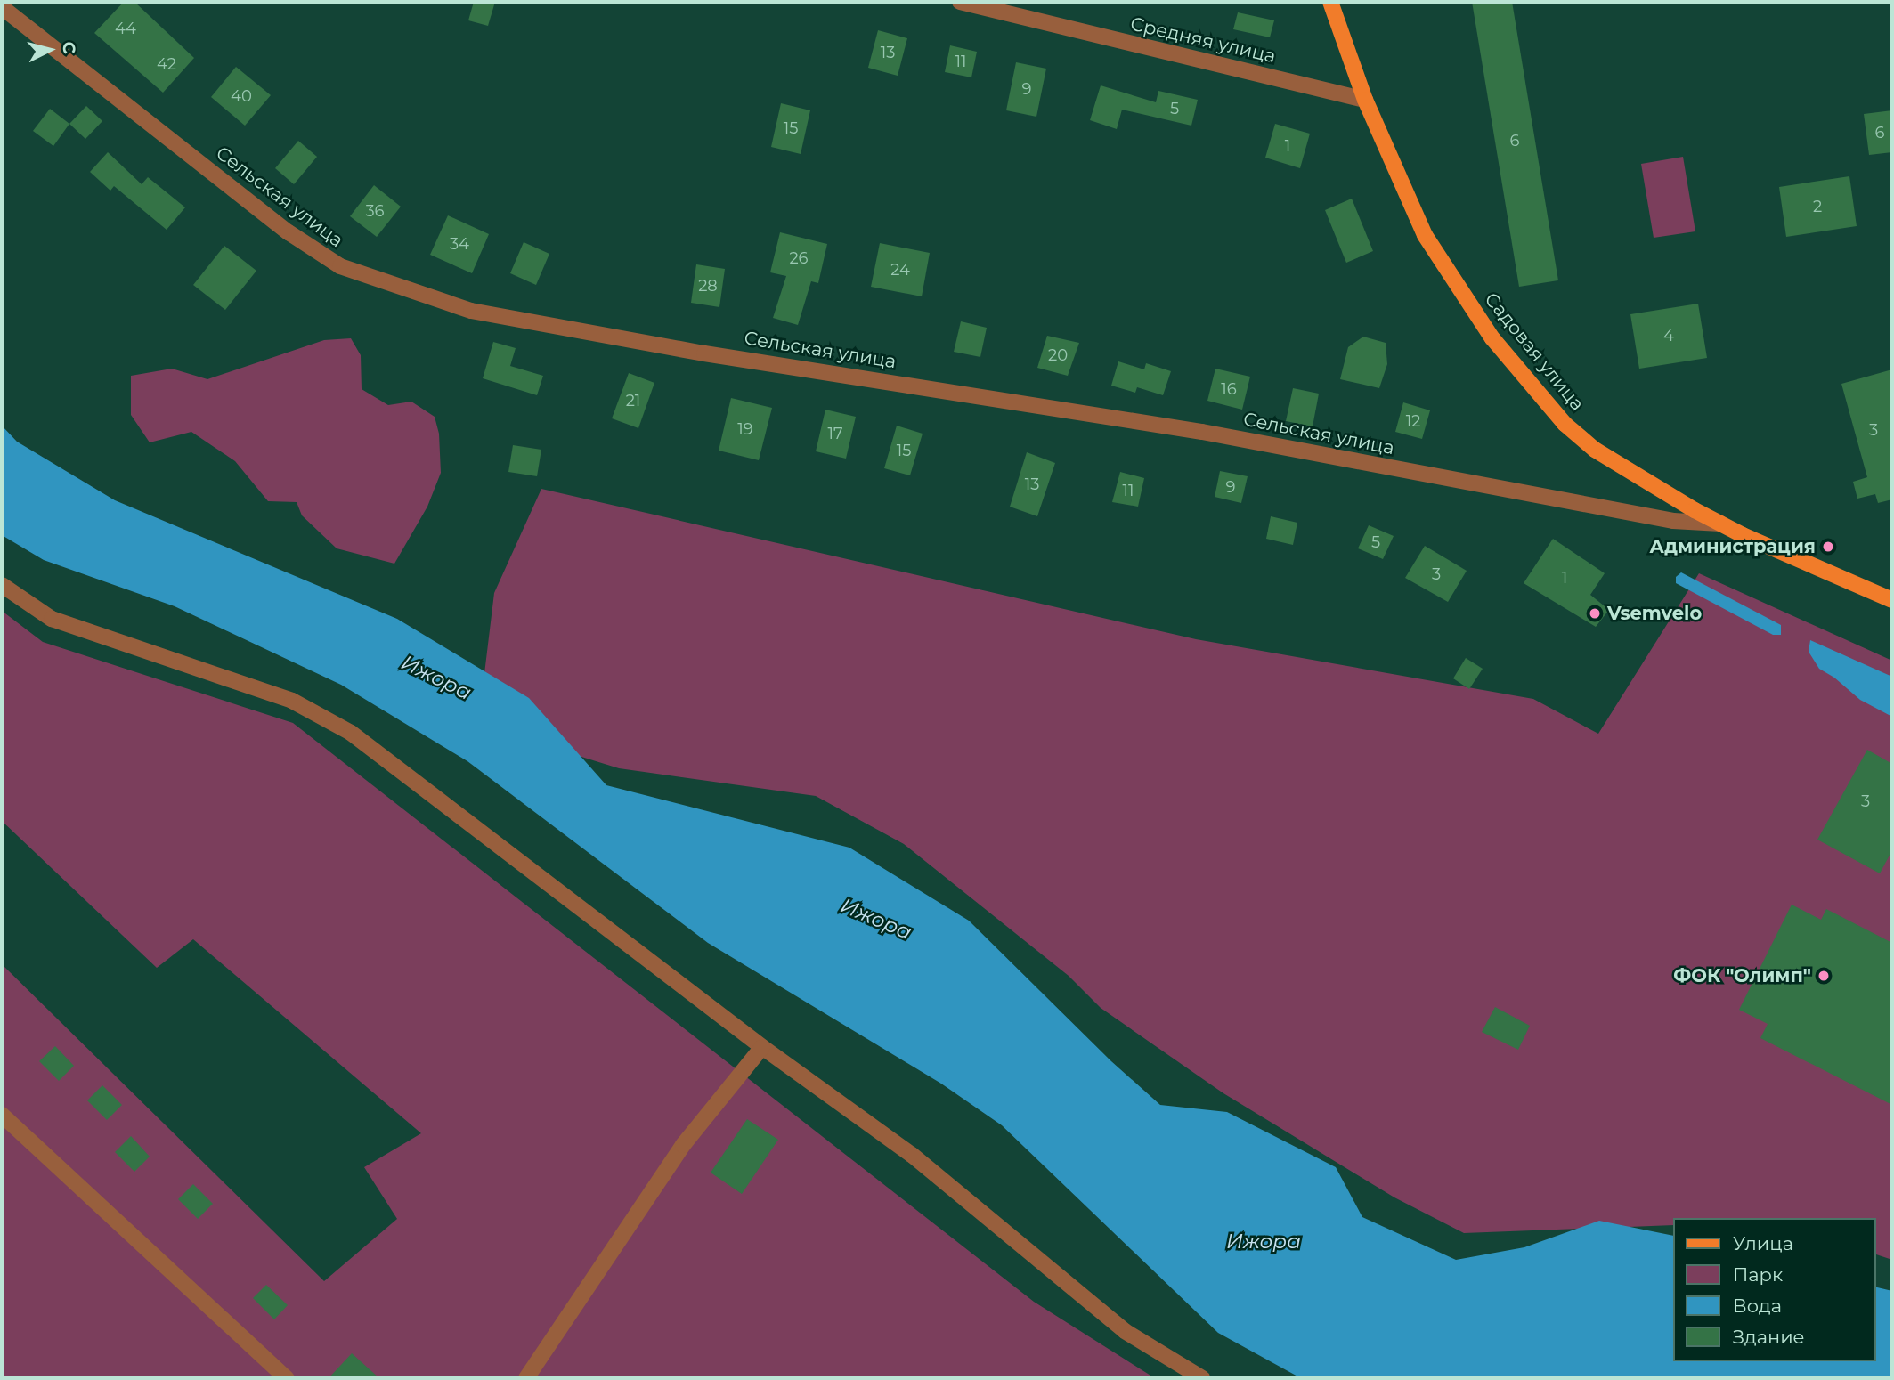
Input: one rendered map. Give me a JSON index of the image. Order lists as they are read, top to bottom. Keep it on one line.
{"streets":{"main road":["Садовая улица"],"street":["Средняя улица","Сельская улица"]},"crossings":[["Средняя улица","Садовая улица"],["Сельская улица","Садовая улица"]],"water":["Ижора"],"places":["Администрация","Vsemvelo","ФОК \"Олимп\""],"house_numbers":["44","13","11","42","9","40","5","15","6","6","1","2","36","34","26","24","28","4","20","16","21","12","19","3","17","15","13","9","11","5","3","1","3"],"legend":["Улица","Парк","Вода","Здание"],"north":"right"}
